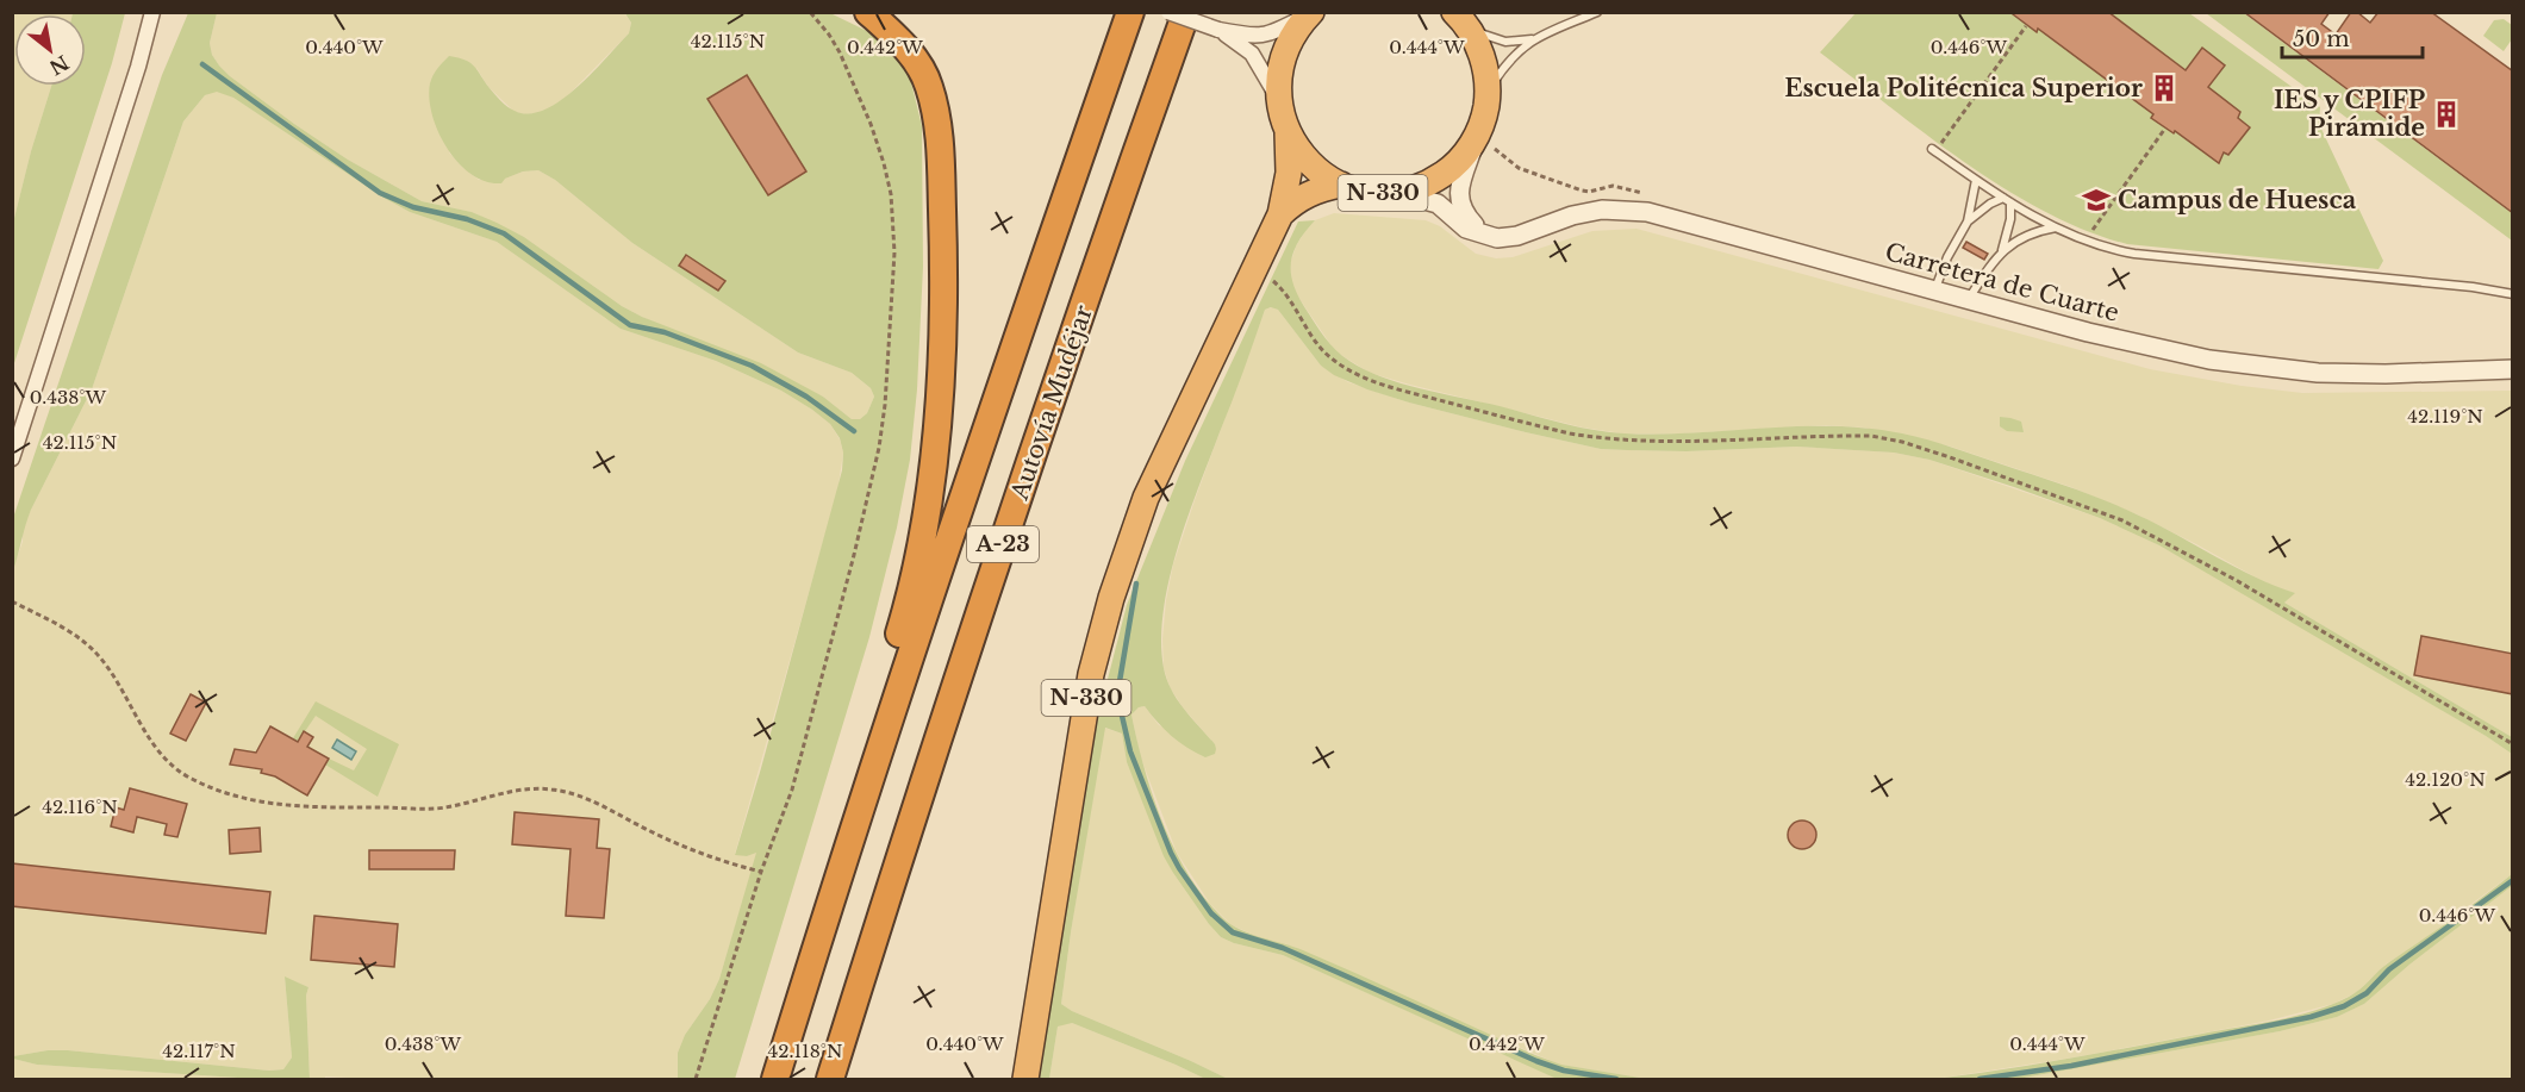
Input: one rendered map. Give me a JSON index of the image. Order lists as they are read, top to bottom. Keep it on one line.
{"streets":{"highway":["N-330","Autovía Mudéjar","A-23"],"street":["Carretera de Cuarte"]},"places":{"building":["Escuela Politécnica Superior","IES y CPIFP Pirámide"],"school or university":["Campus de Huesca"]},"scale_bar":"50 m","north":"bottom right","coordinates":["42.115°N","0.440°W","0.442°W","0.444°W","0.446°W","0.438°W","42.119°N","42.120°N","42.116°N","42.117°N","42.118°N"]}
